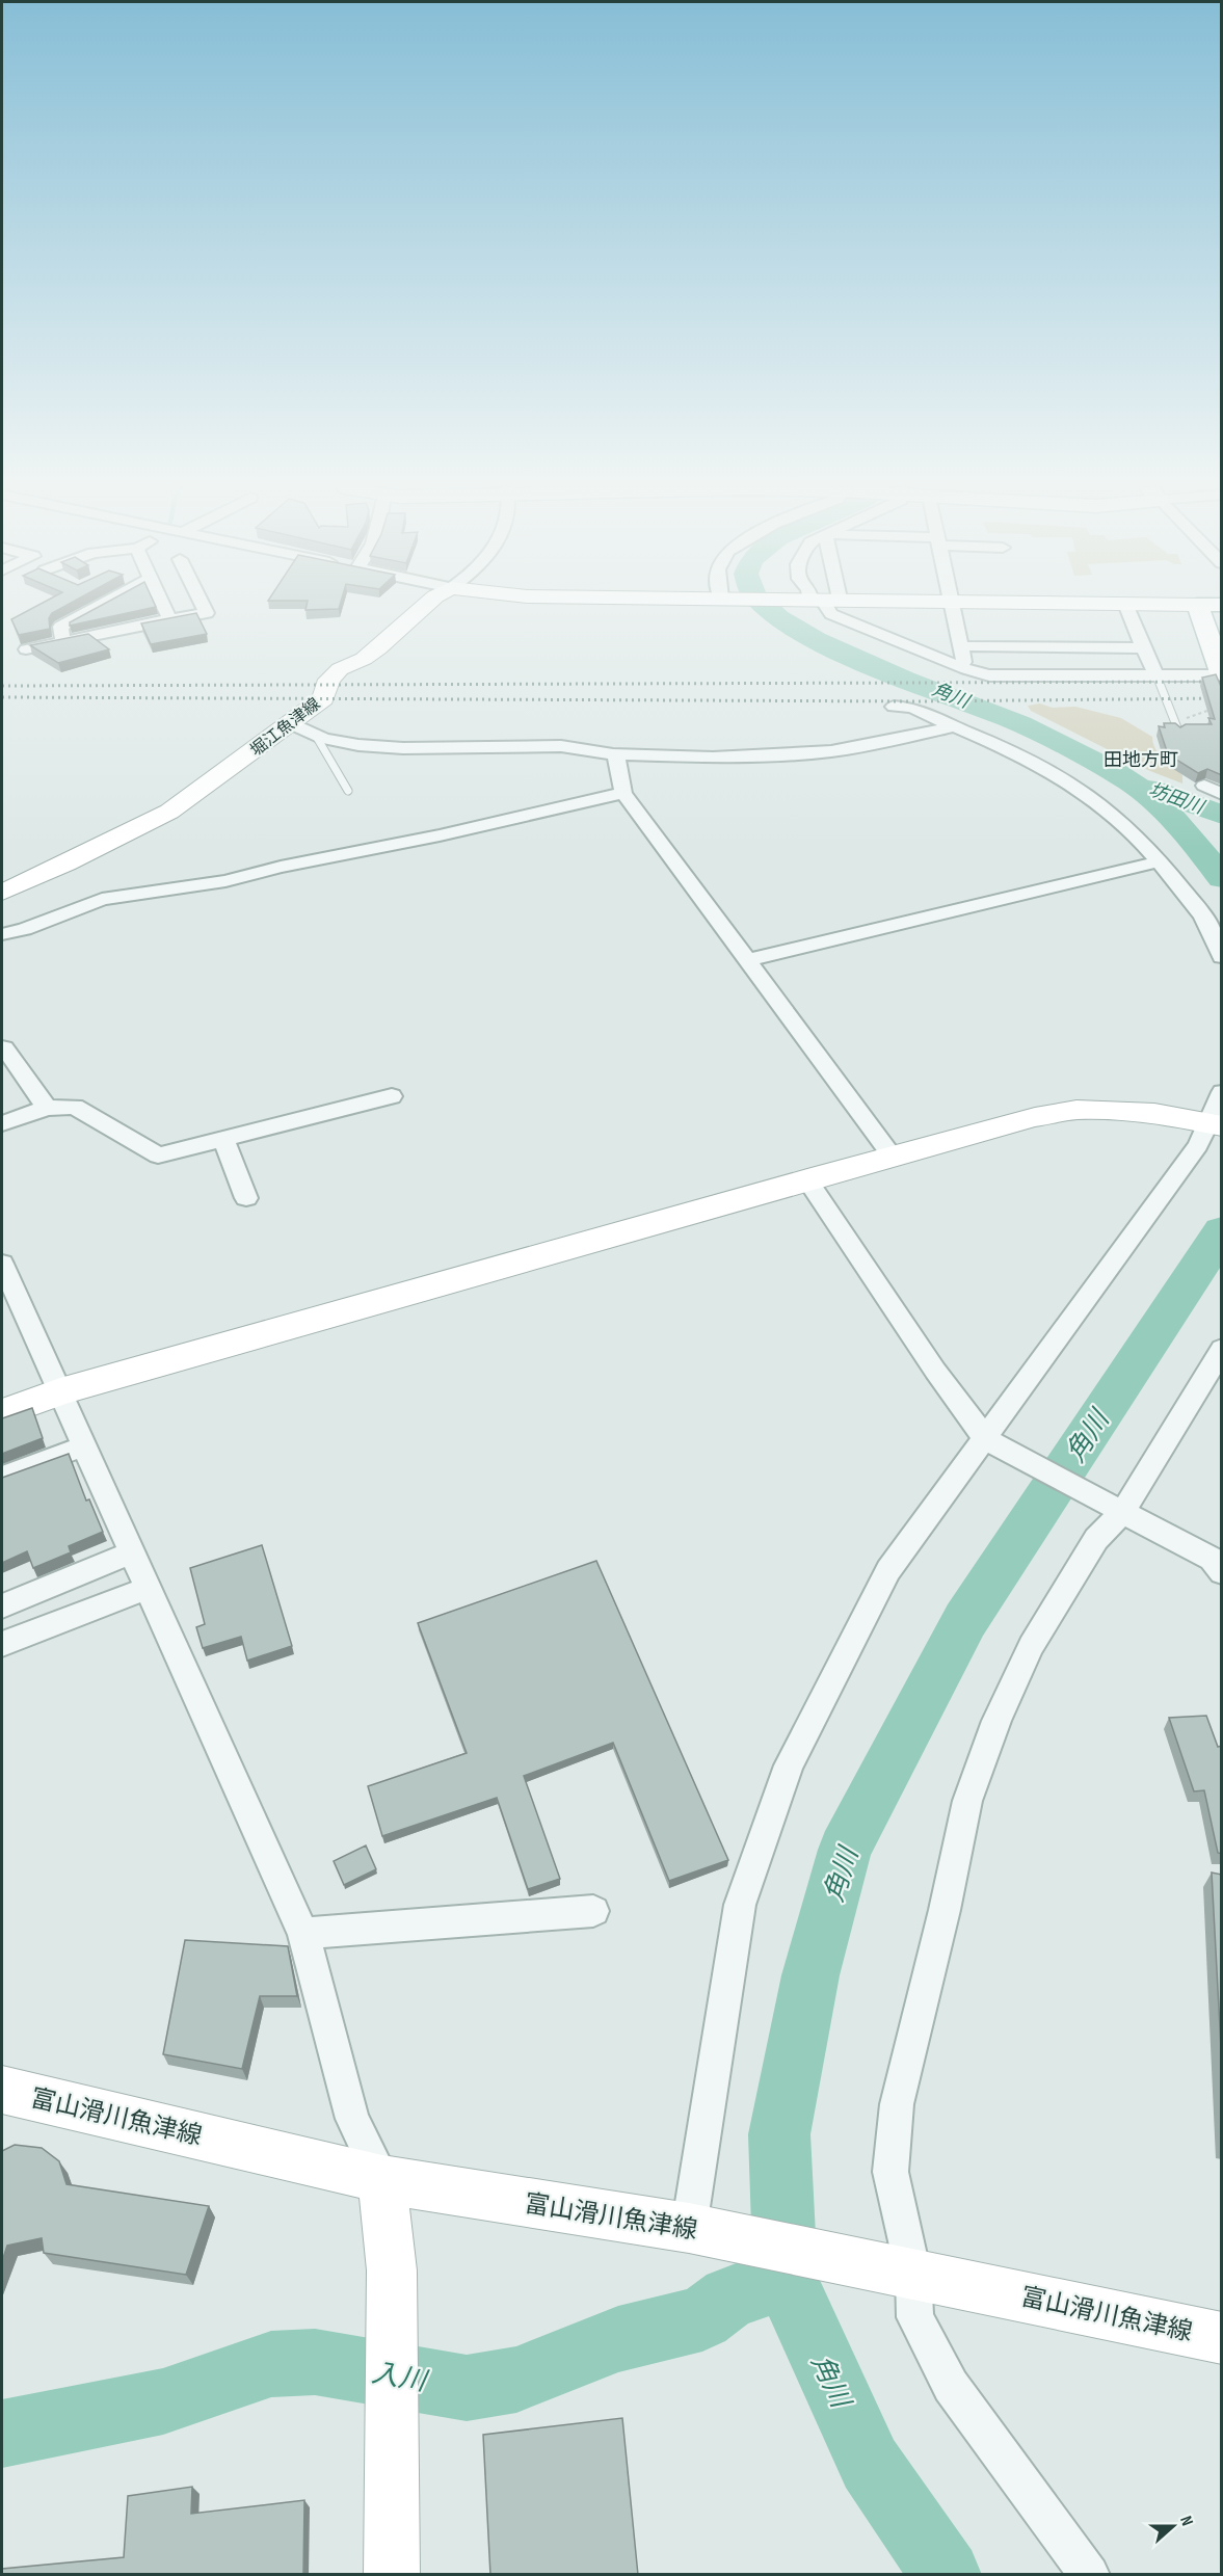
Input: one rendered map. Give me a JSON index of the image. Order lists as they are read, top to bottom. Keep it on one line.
{"streets":{"main road":["堀江魚津線","富山滑川魚津線"]},"districts":["田地方町"],"water":["角川","坊田川","入川"],"north":"right"}
